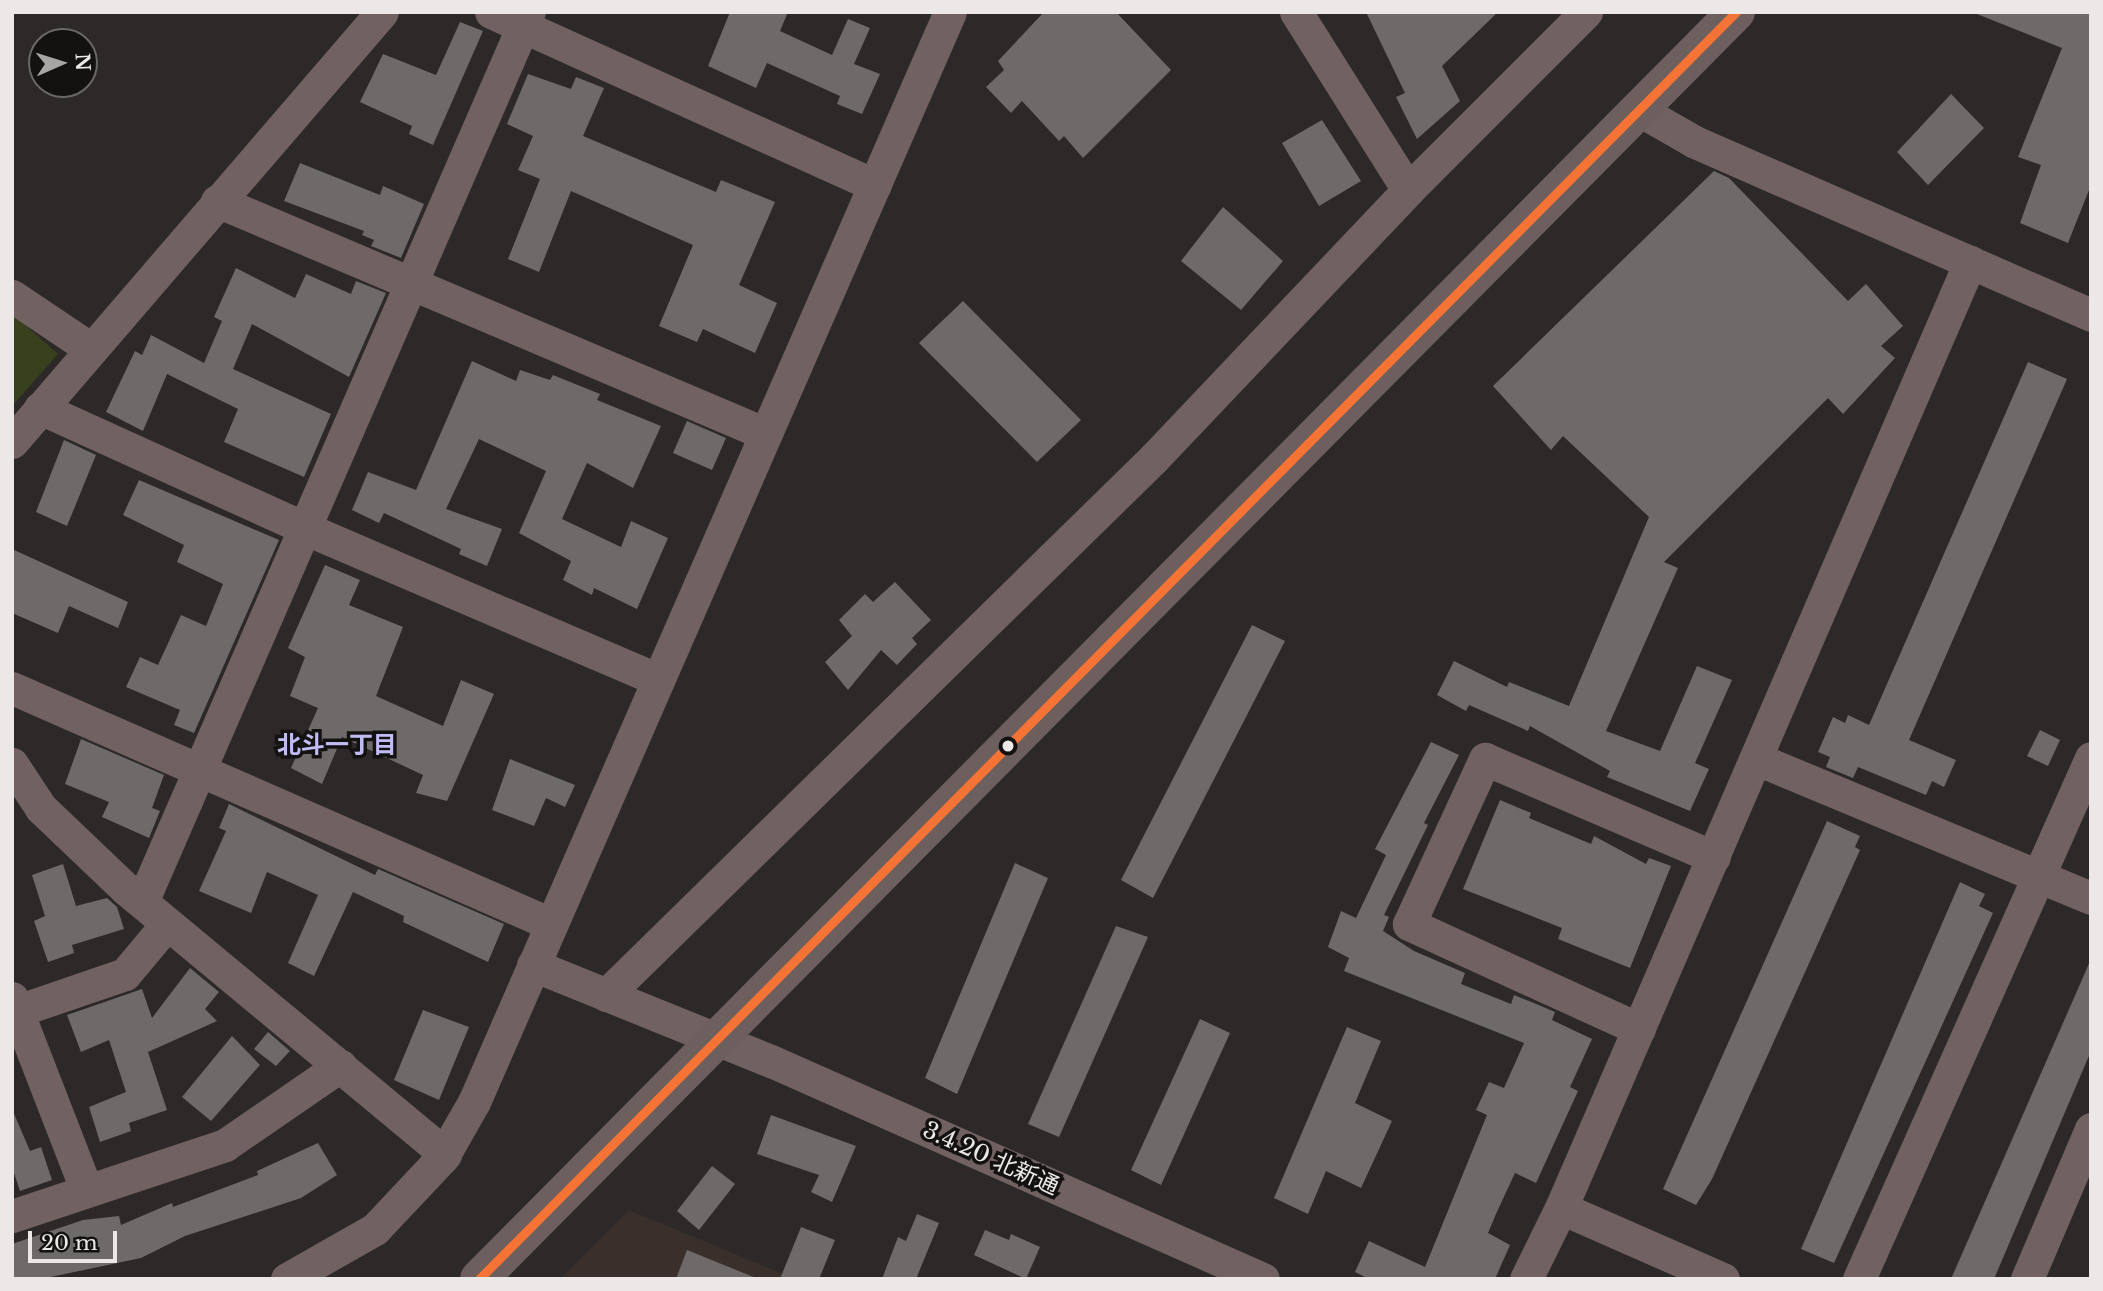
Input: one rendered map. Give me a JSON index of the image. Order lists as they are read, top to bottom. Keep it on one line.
{"streets":{"street":["3.4.20 北新通"]},"districts":["北斗一丁目"],"scale_bar":"20 m","north":"right"}
